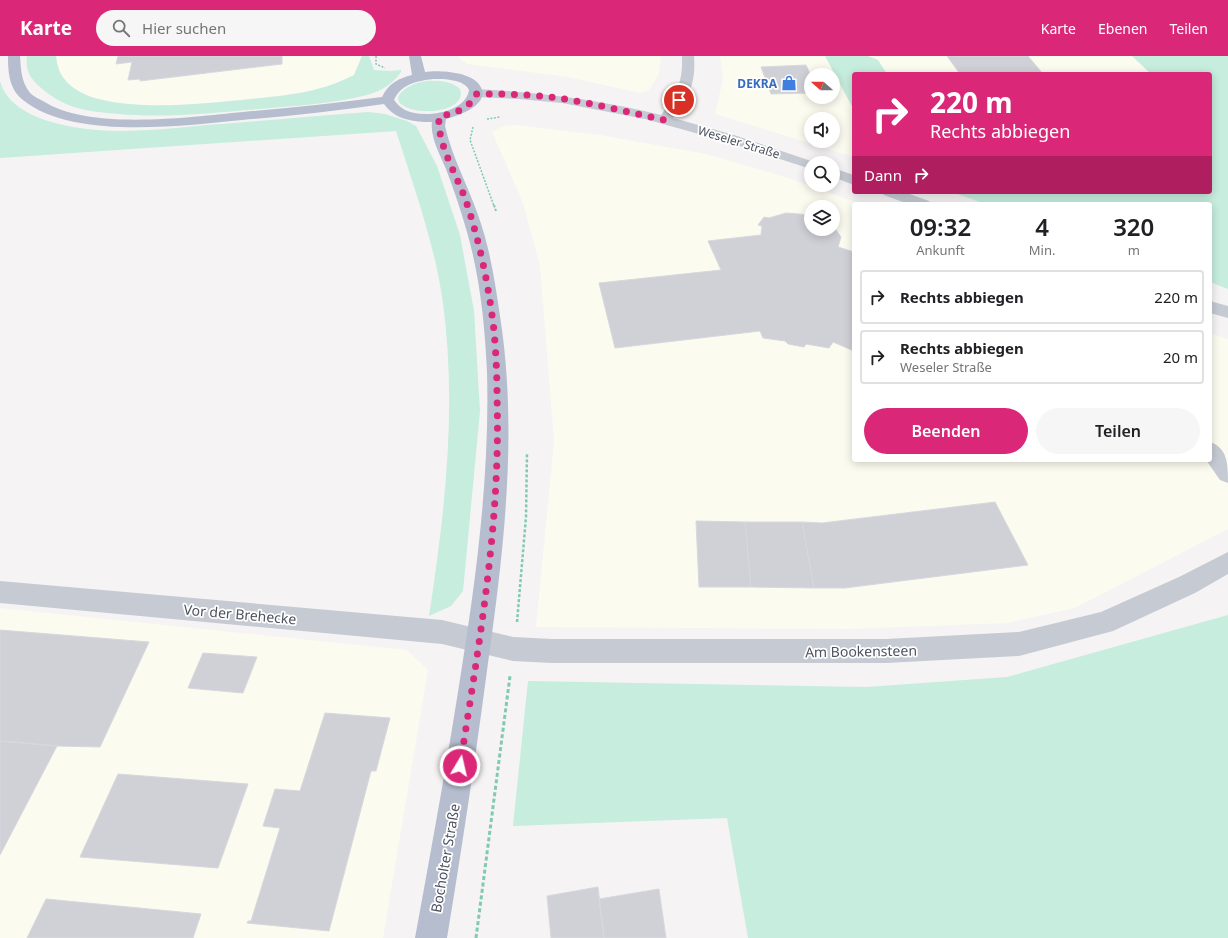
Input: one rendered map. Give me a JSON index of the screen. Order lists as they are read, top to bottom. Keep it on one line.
{"streets":{"main road":["Bocholter Straße"],"street":["Weseler Straße","Vor der Brehecke","Am Bookensteen"]},"crossings":[["Vor der Brehecke","Am Bookensteen"],["Vor der Brehecke","Bocholter Straße"],["Am Bookensteen","Bocholter Straße"]],"places":{"shop":["DEKRA"]},"north":"left","page":{"header":"Karte","search":"Hier suchen","nav":["Karte","Ebenen","Teilen"],"turn":["220 m","Rechts abbiegen"],"then":"Dann","eta":["09:32","Ankunft","4","Min.","320","m"],"list":[{"name":"Rechts abbiegen","value":"220 m"},{"name":"Rechts abbiegen","note":"Weseler Straße","value":"20 m"}],"buttons":["Beenden","Teilen"]}}
